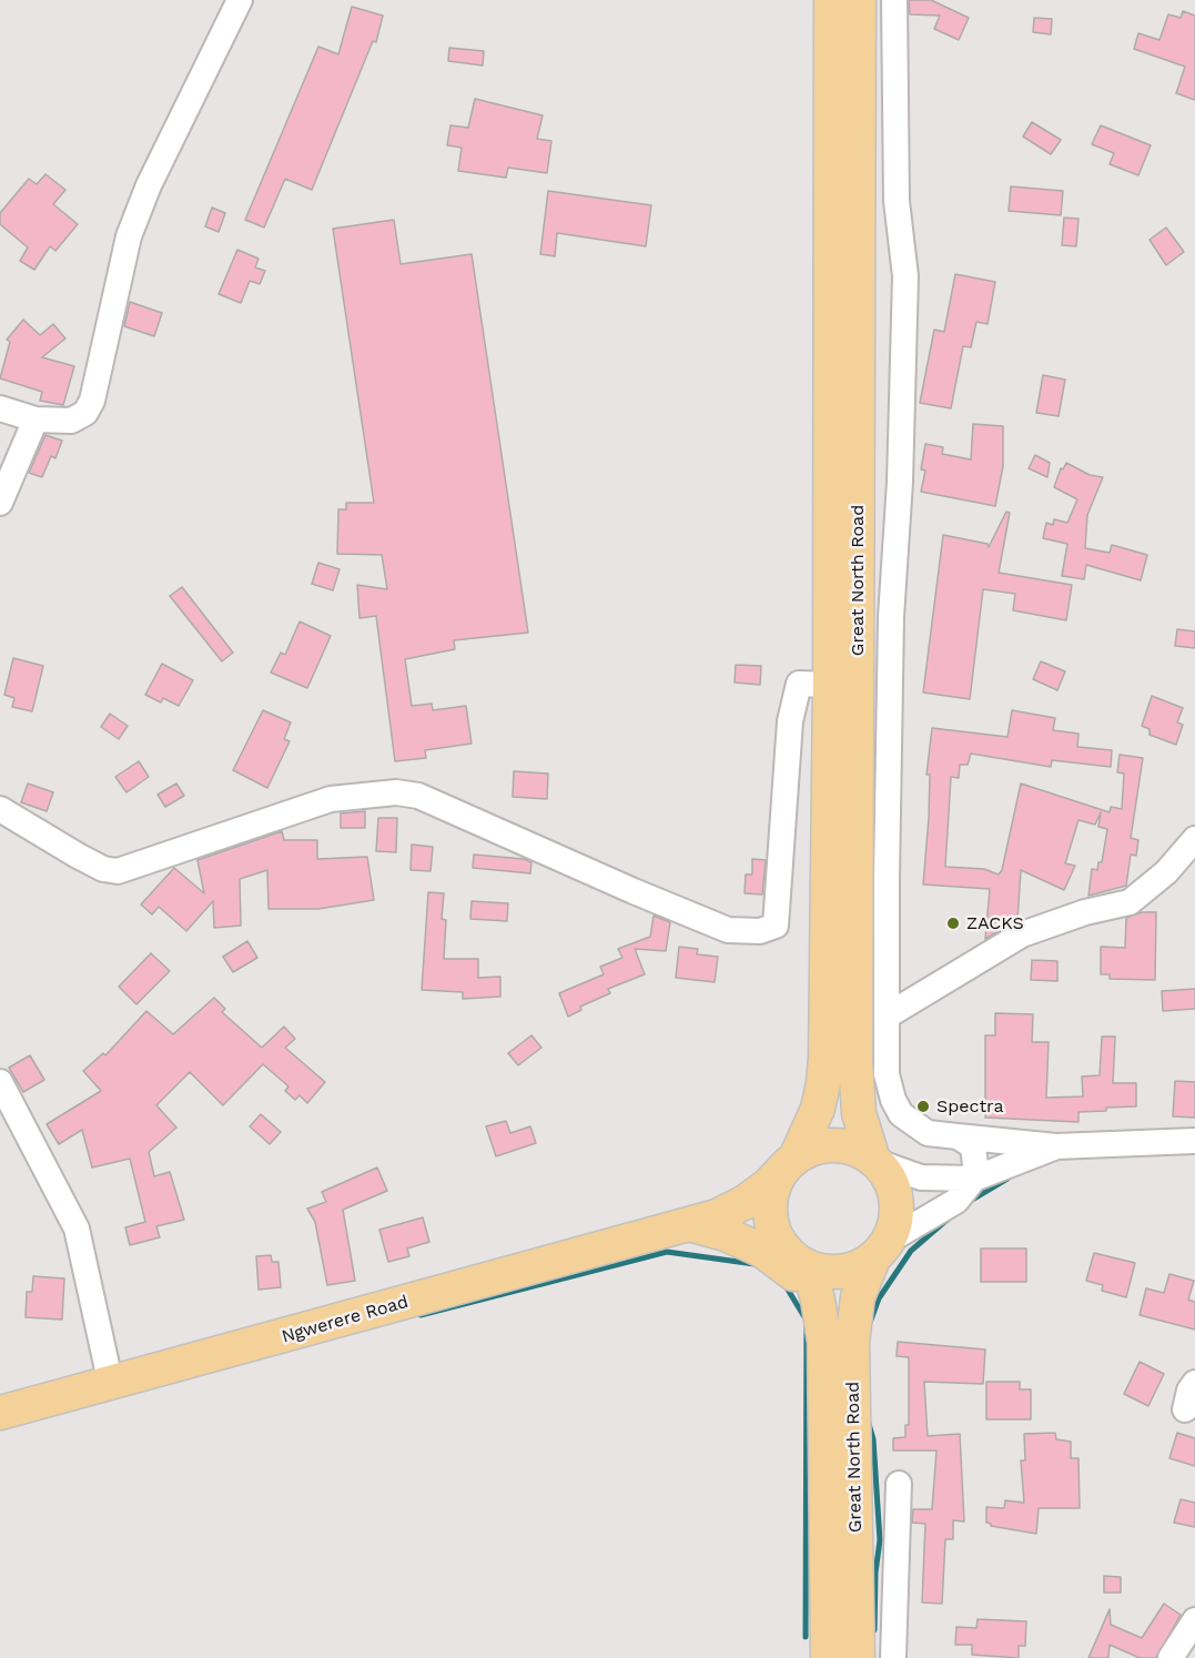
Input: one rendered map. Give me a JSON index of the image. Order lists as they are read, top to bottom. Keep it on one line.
{"streets":{"main road":["Great North Road","Ngwerere Road"]},"crossings":[["Great North Road","Ngwerere Road"]],"places":["ZACKS","Spectra"]}
